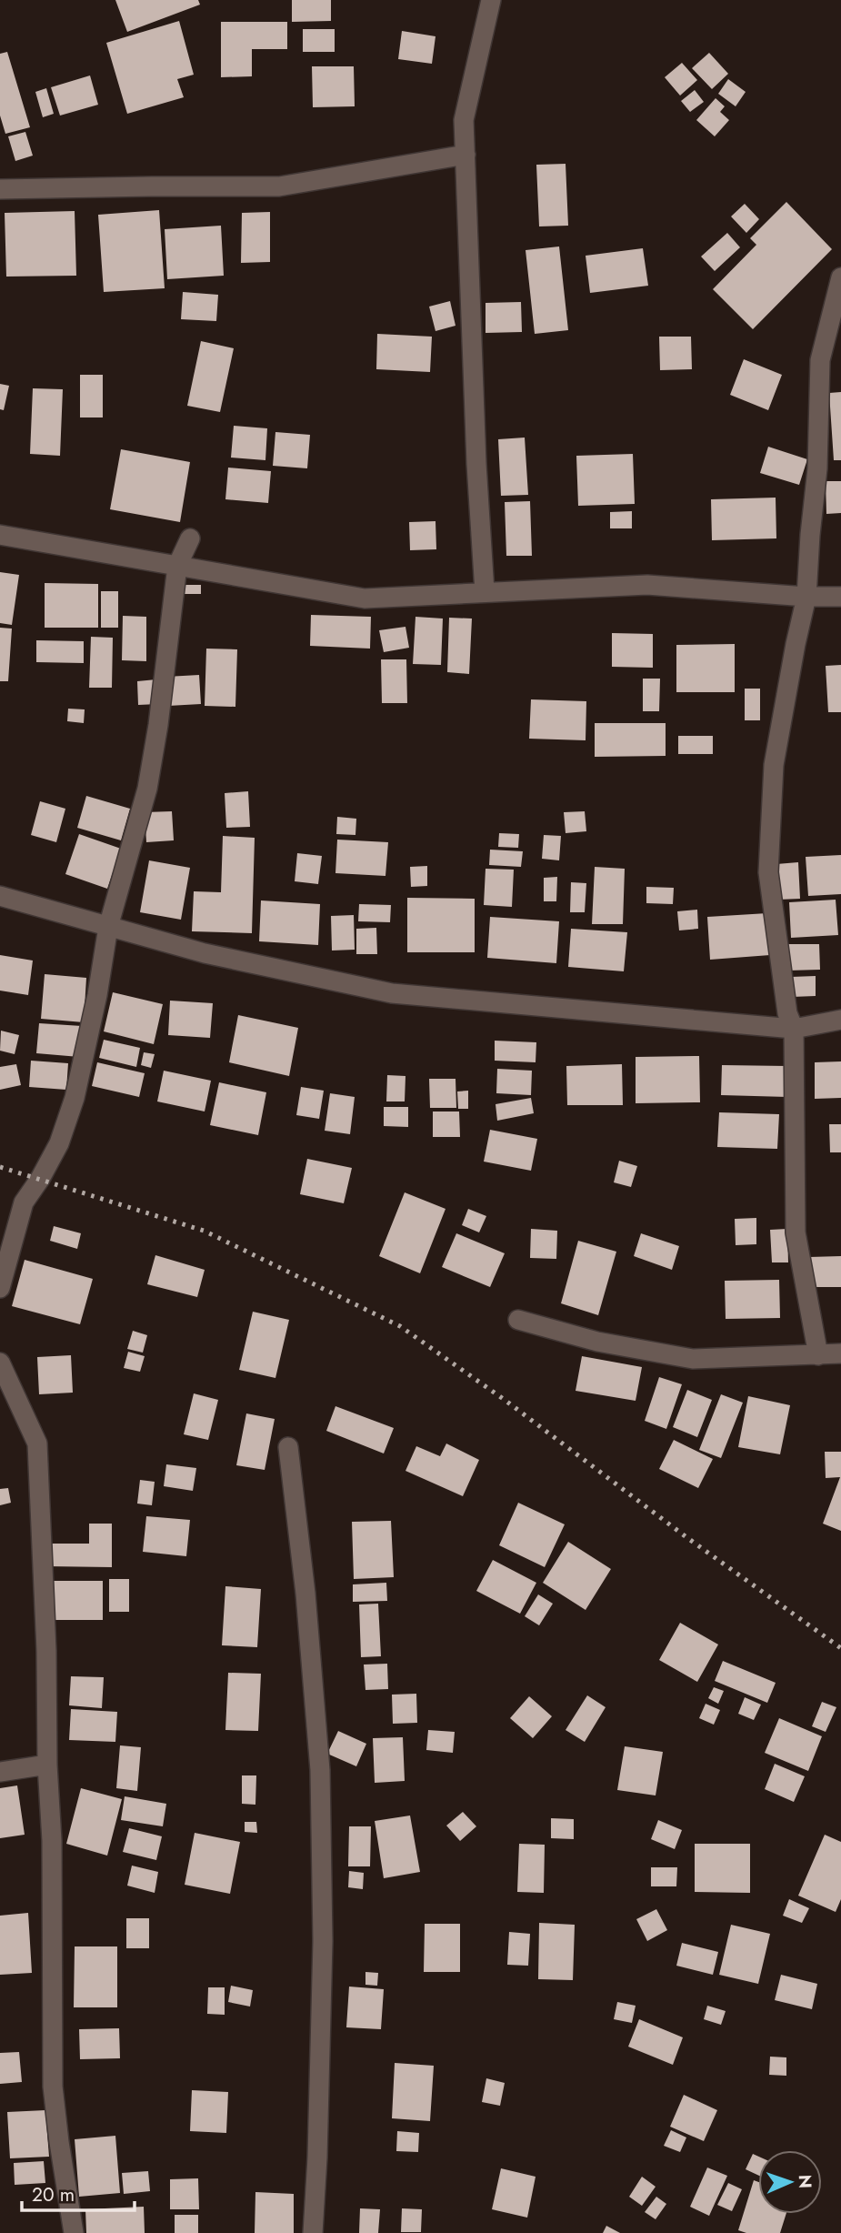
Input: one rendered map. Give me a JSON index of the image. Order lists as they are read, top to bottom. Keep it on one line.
{"scale_bar":"20 m","north":"right"}
